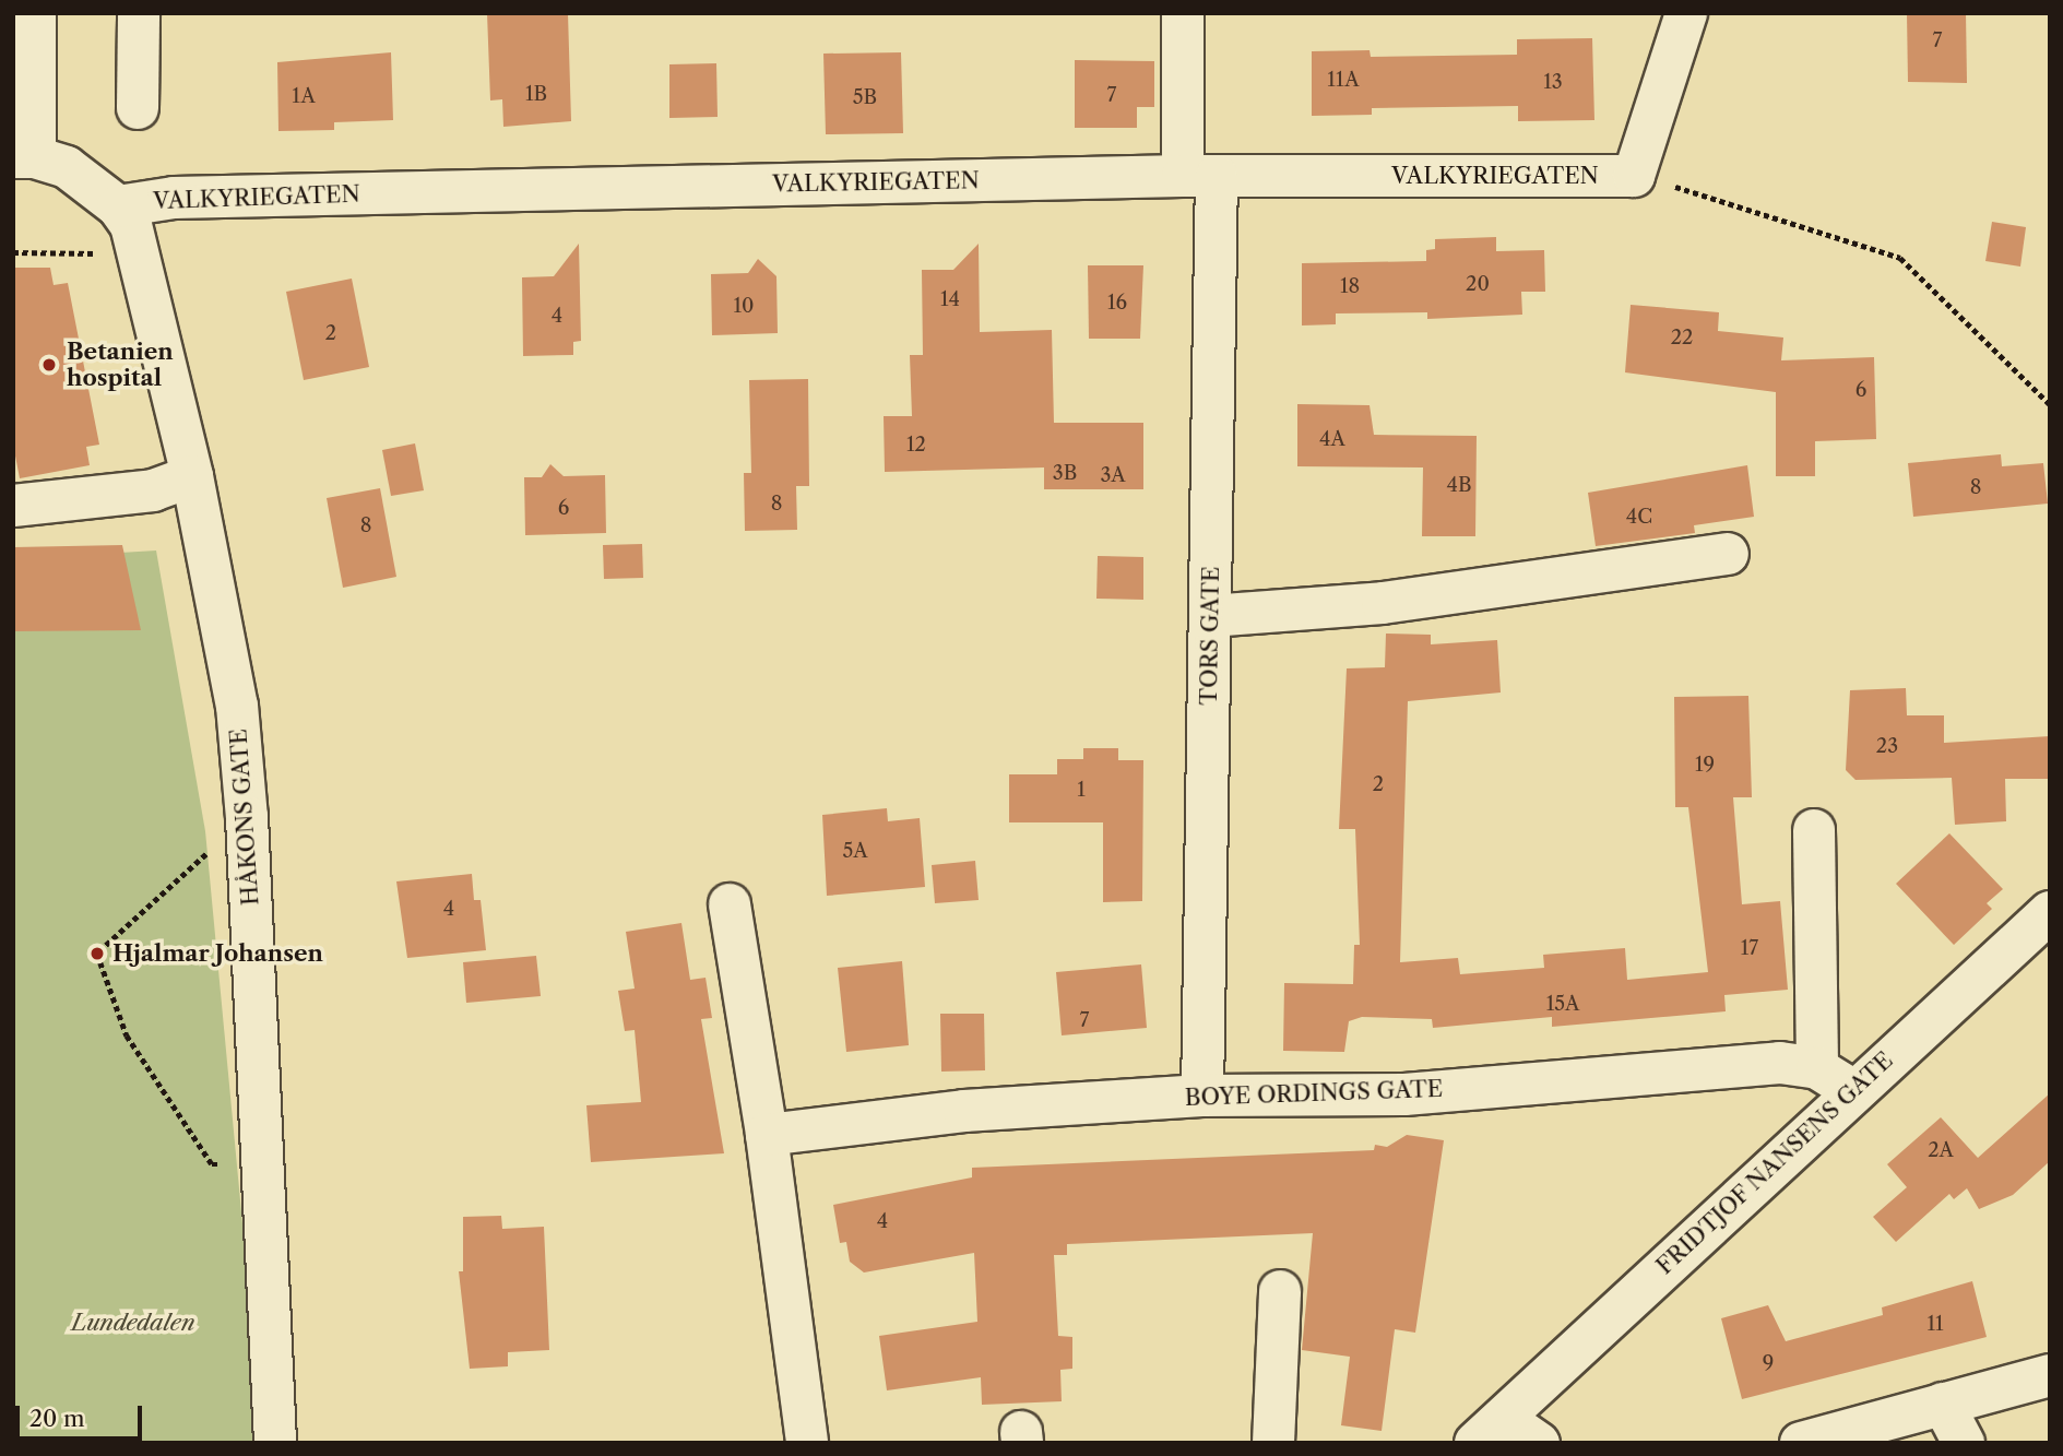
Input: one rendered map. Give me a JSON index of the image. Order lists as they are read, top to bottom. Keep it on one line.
{"streets":{"street":["VALKYRIEGATEN","TORS GATE","HÅKONS GATE","BOYE ORDINGS GATE","FRIDTJOF NANSENS GATE"]},"crossings":[["VALKYRIEGATEN","TORS GATE"],["VALKYRIEGATEN","HÅKONS GATE"],["TORS GATE","BOYE ORDINGS GATE"],["BOYE ORDINGS GATE","FRIDTJOF NANSENS GATE"]],"parks":["Lundedalen"],"places":["Betanien hospital","Hjalmar Johansen"],"house_numbers":["7","11A","13","1B","7","1A","5B","20","18","14","16","10","4","2","22","6","4A","12","3B","3A","4B","8","8","6","4C","8","23","19","2","1","5A","4","17","15A","7","2A","4","11","9"],"scale_bar":"20 m"}
